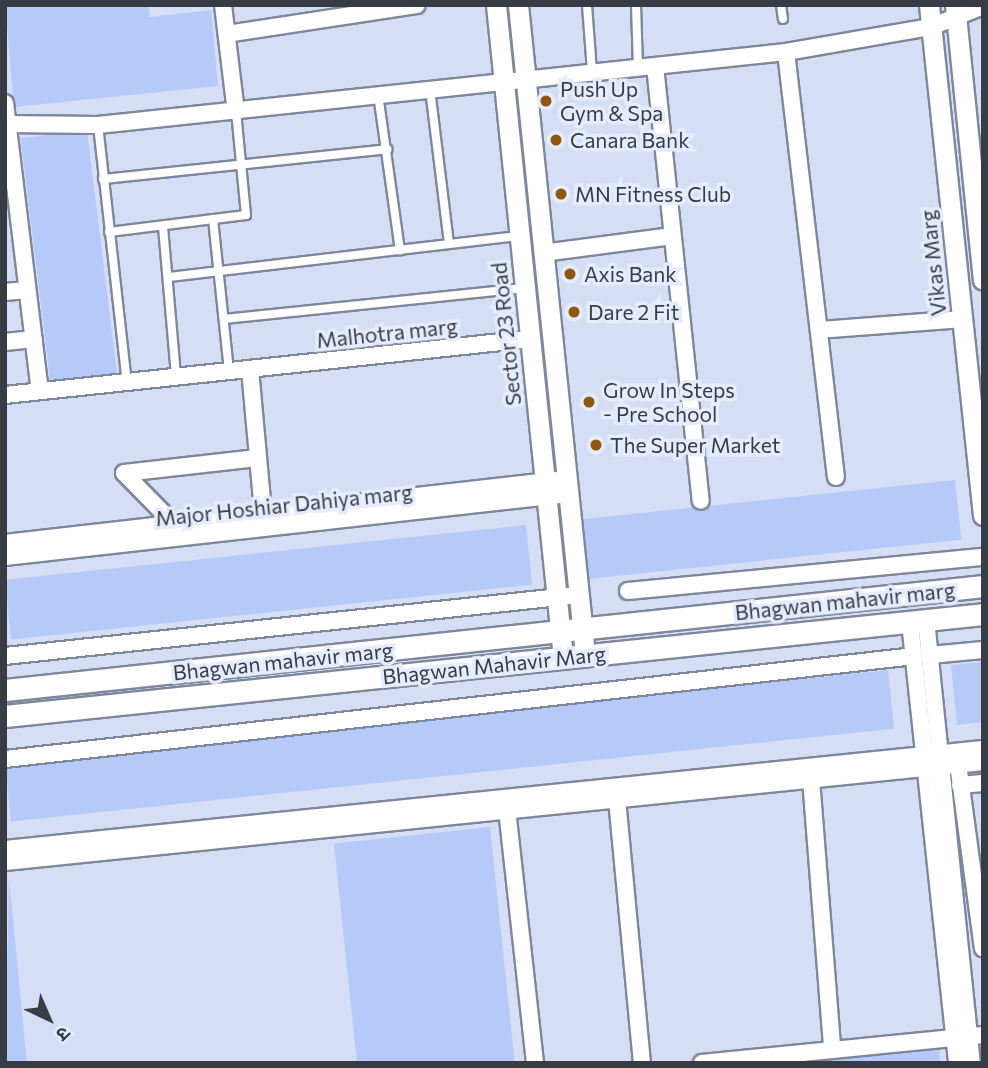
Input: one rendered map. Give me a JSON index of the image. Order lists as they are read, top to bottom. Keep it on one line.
{"streets":{"main road":["Bhagwan mahavir marg","Bhagwan Mahavir Marg"],"street":["Vikas Marg","Malhotra marg","Sector 23 Road","Major Hoshiar Dahiya marg"]},"crossings":[["Malhotra marg","Sector 23 Road"],["Sector 23 Road","Major Hoshiar Dahiya marg"],["Sector 23 Road","Bhagwan mahavir marg"],["Sector 23 Road","Bhagwan Mahavir Marg"]],"places":["Push Up Gym & Spa","Canara Bank","MN Fitness Club","Axis Bank","Dare 2 Fit","Grow In Steps - Pre School","The Super Market"],"north":"bottom right"}
